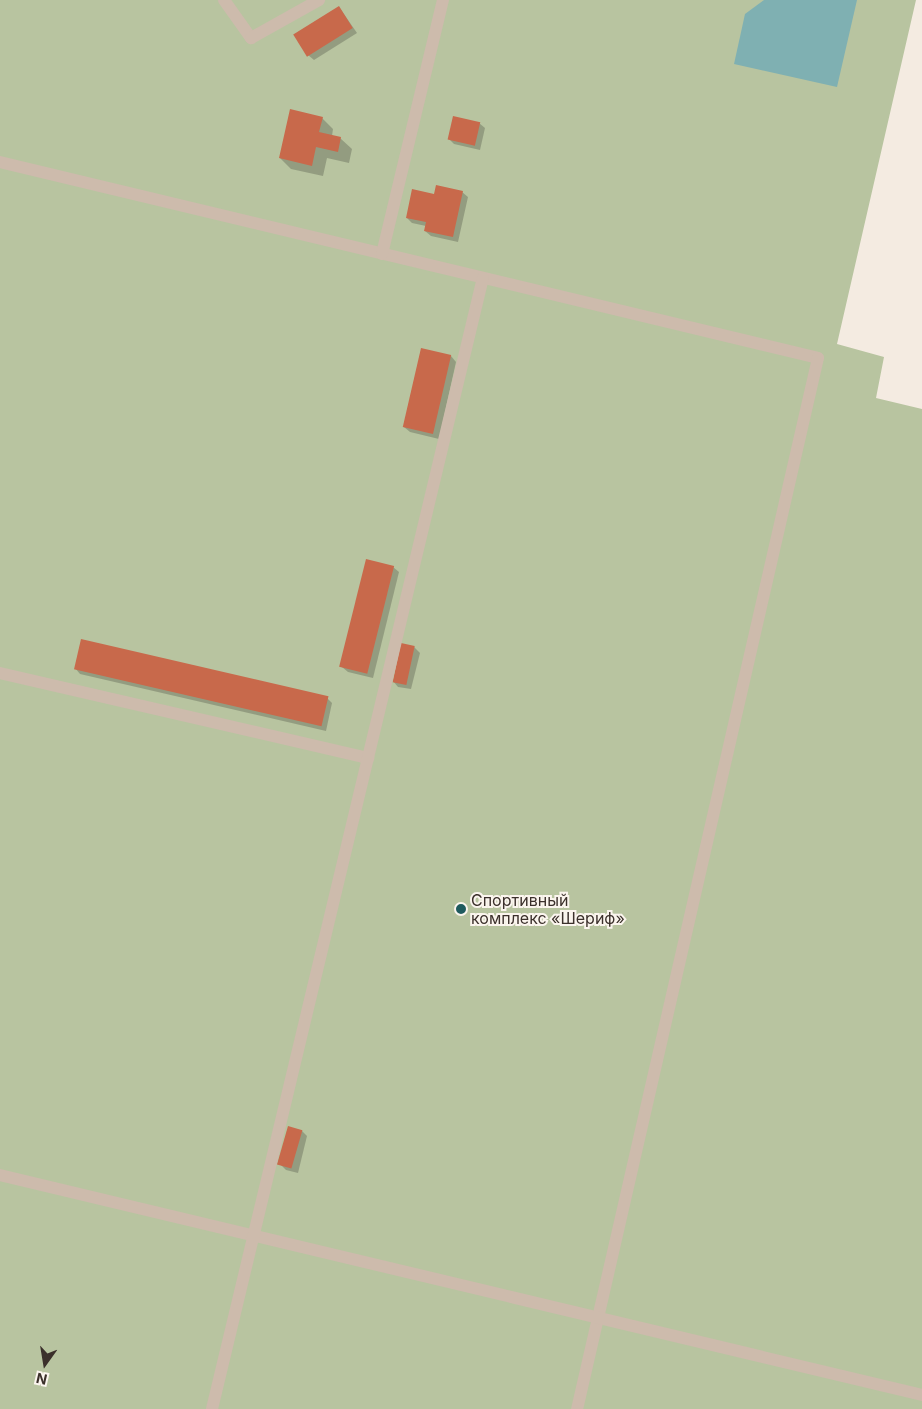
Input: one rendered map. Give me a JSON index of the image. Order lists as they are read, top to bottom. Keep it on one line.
{"places":["Спортивный комплекс «Шериф»"],"north":"bottom"}
